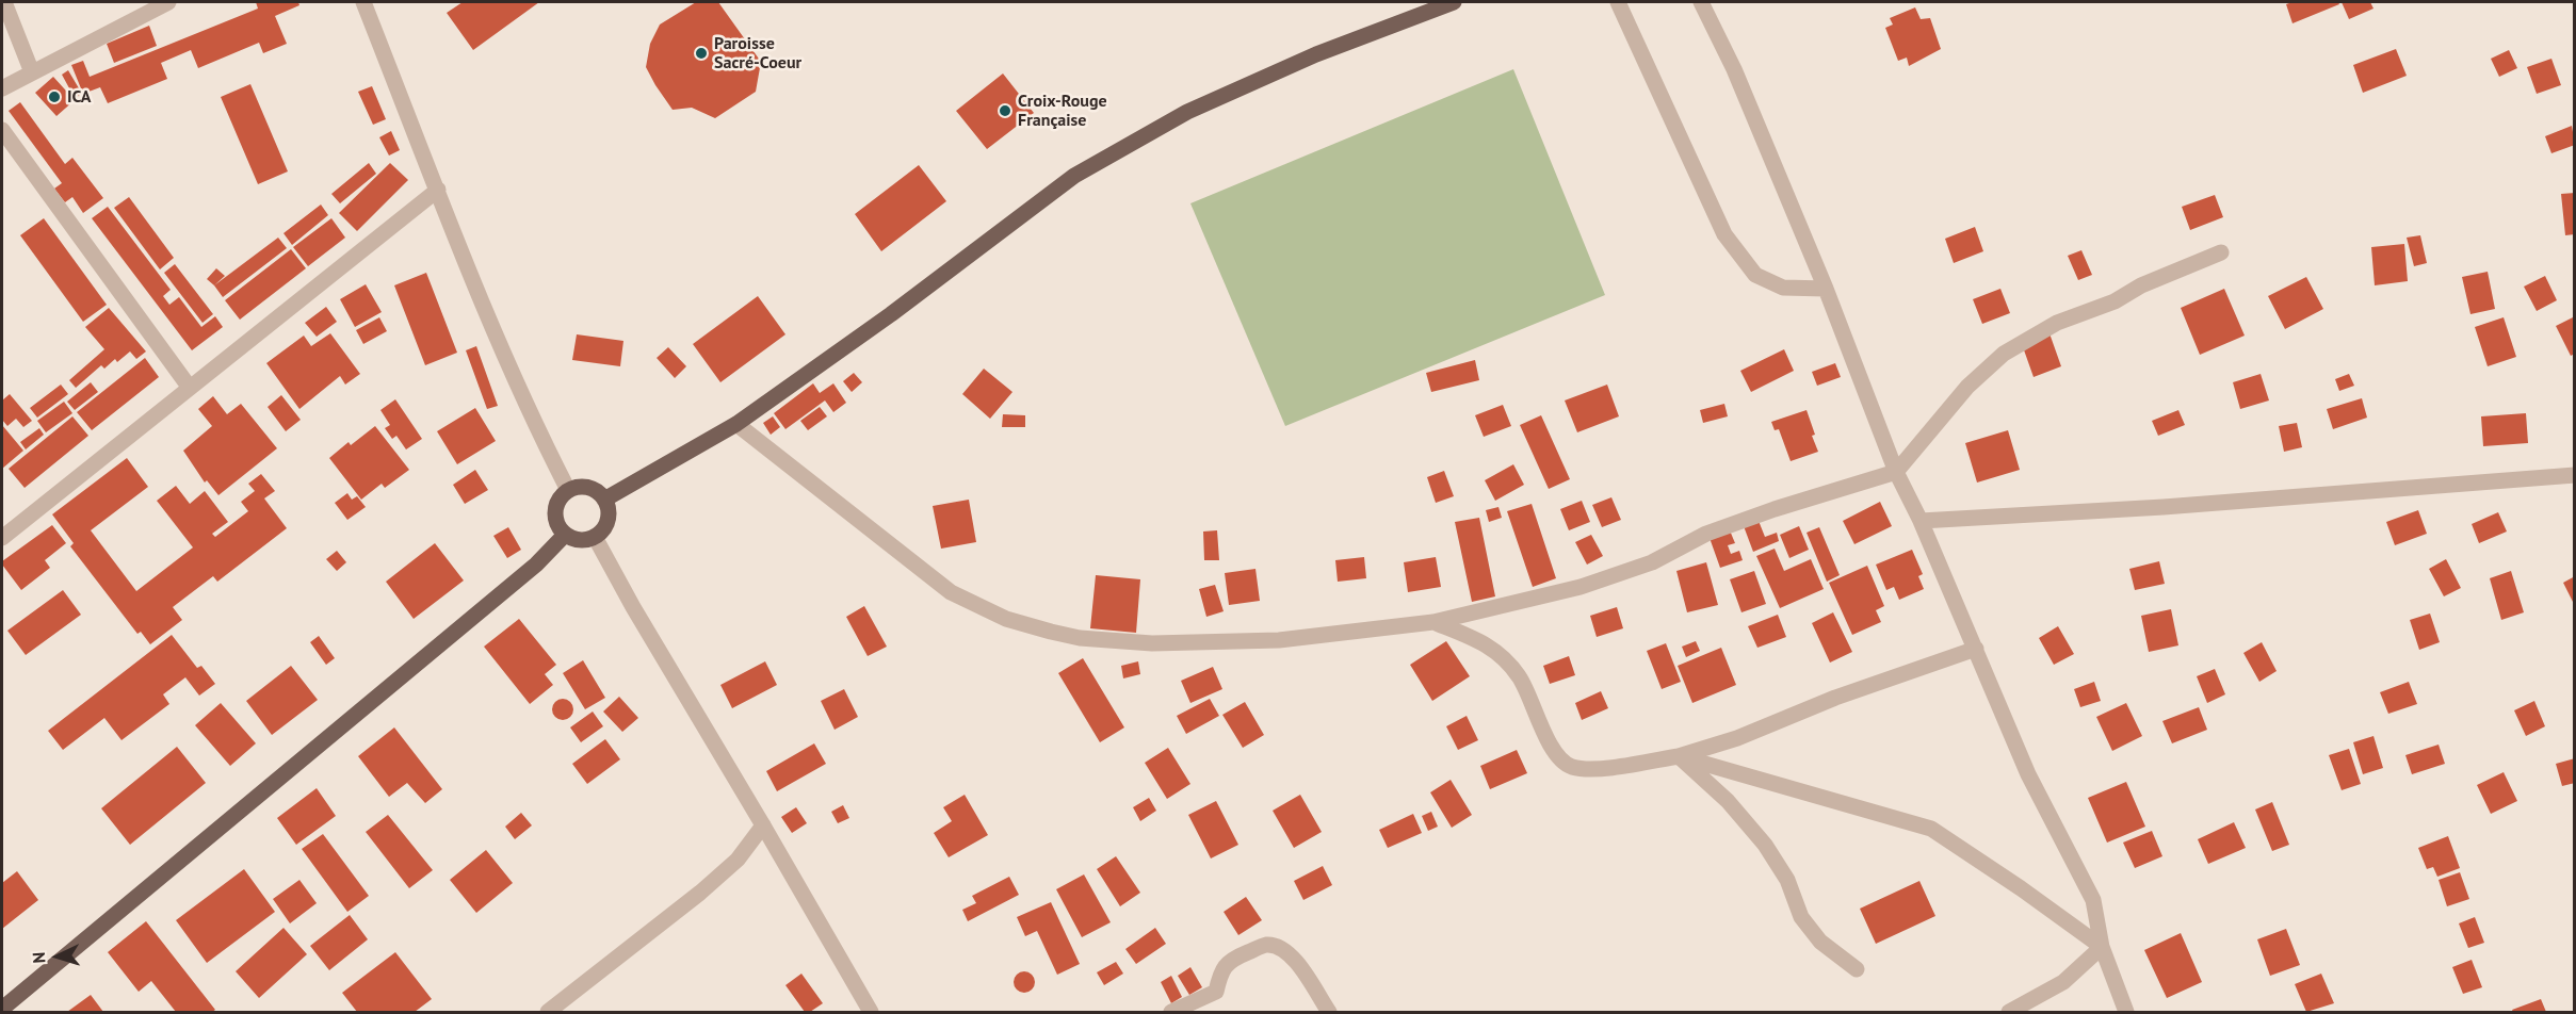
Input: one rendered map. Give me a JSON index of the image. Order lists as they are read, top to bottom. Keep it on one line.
{"places":["Paroisse Sacré-Coeur","ICA","Croix-Rouge Française"],"north":"left"}
